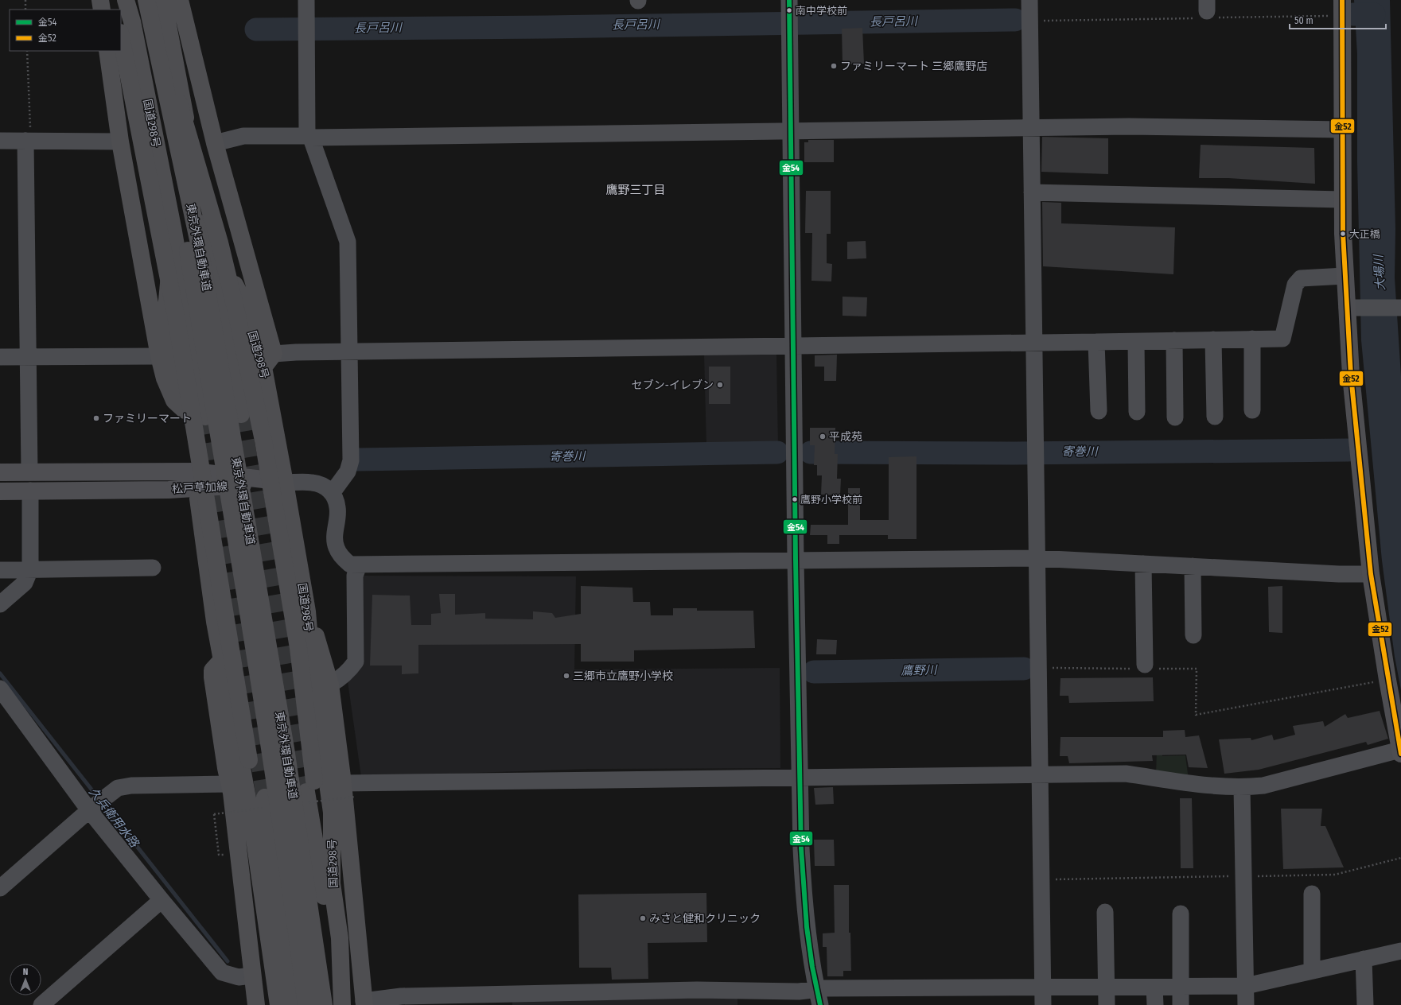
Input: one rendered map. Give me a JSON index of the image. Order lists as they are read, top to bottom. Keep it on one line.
{"streets":{"highway":["国道298号","東京外環自動車道"],"main road":["松戸草加線"]},"crossings":[["国道298号","松戸草加線"]],"districts":["鷹野三丁目"],"water":["長戸呂川","大場川","寄巻川","鷹野川","久兵衛用水路"],"places":["南中学校前","ファミリーマート 三郷鷹野店","大正橋","セブン-イレブン","ファミリーマート","平成苑","鷹野小学校前","三郷市立鷹野小学校","みさと健和クリニック"],"lines":["transit line 金54","transit line 金52"],"legend":["金54","金52"],"scale_bar":"50 m","north":"top"}
